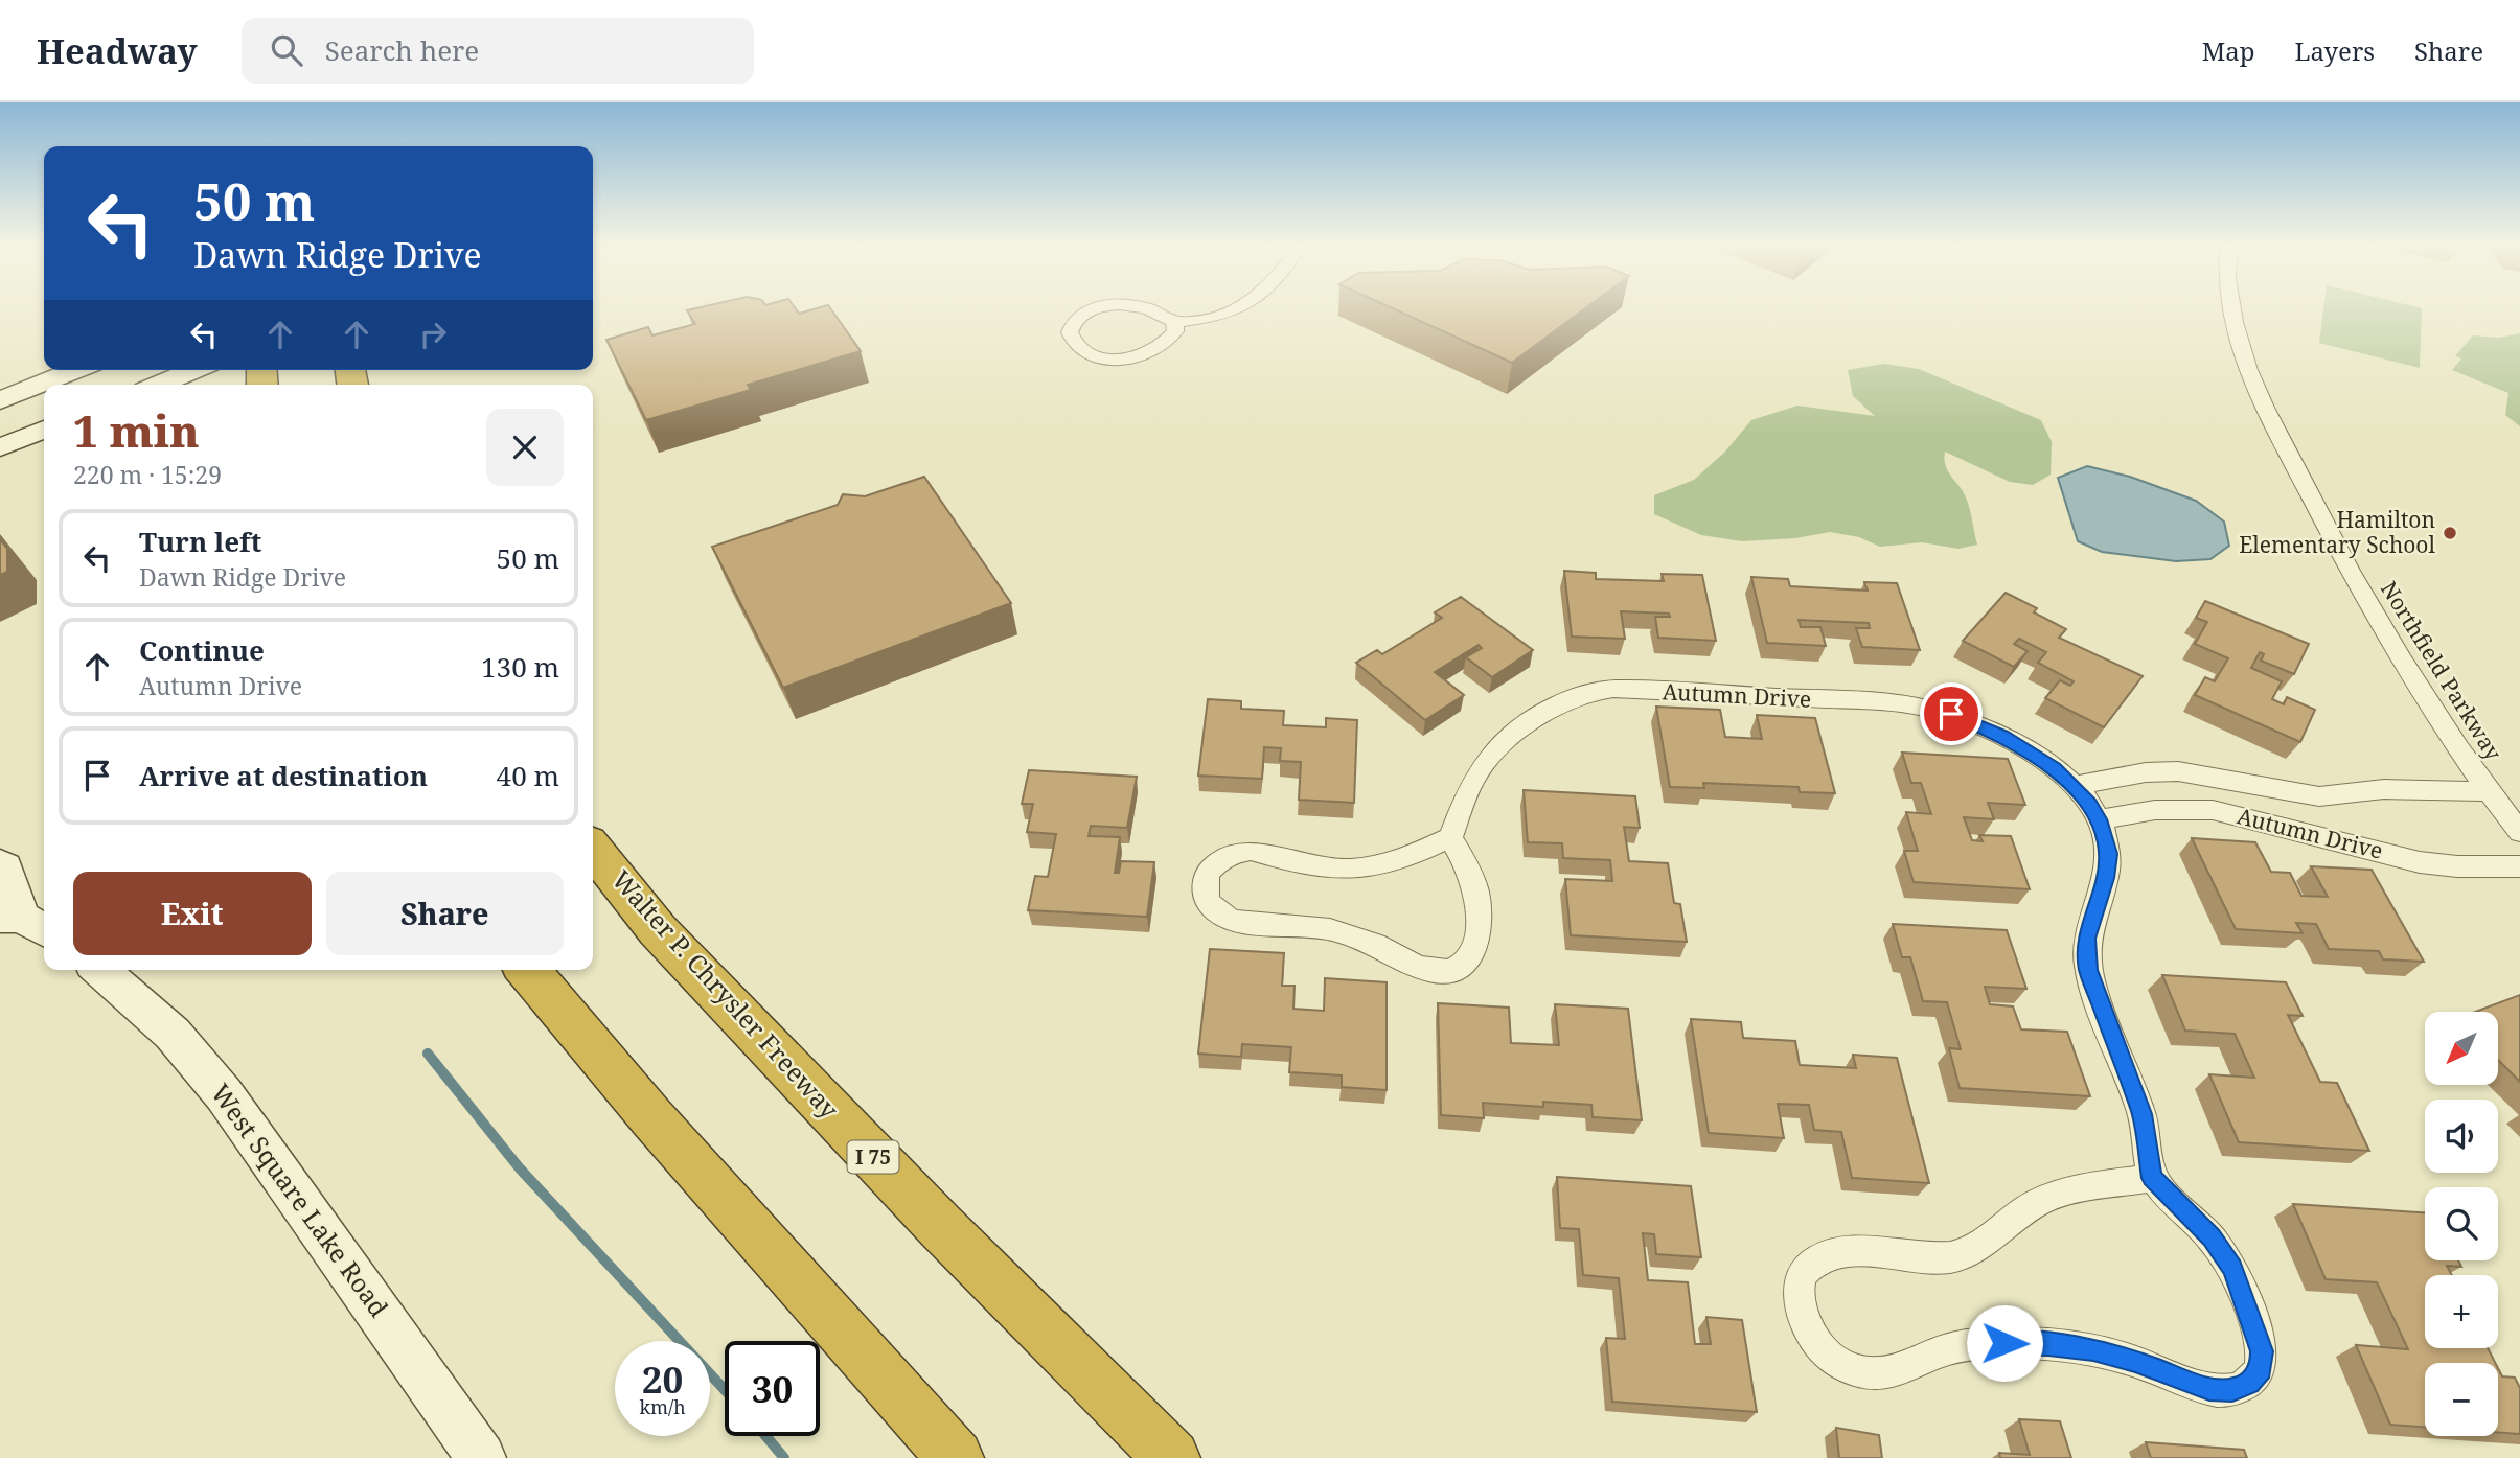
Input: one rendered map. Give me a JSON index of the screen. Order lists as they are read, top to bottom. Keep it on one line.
{"streets":{"highway":["Walter P. Chrysler Freeway","I 75"],"main road":["West Square Lake Road"],"street":["Northfield Parkway","Autumn Drive"]},"crossings":[["Northfield Parkway","Autumn Drive"]],"places":["Hamilton Elementary School"],"north":"bottom left","page":{"header":"Headway","search":"Search here","nav":["Map","Layers","Share"],"turn":["50 m","Dawn Ridge Drive"],"heading":["1 min","220 m · 15:29"],"list":[{"name":"Turn left","note":"Dawn Ridge Drive","value":"50 m"},{"name":"Continue","note":"Autumn Drive","value":"130 m"},{"name":"Arrive at destination","value":"40 m"}],"buttons":["Exit","Share"],"map_buttons":["+","−"],"speed":"20 km/h","limit":"30"}}
